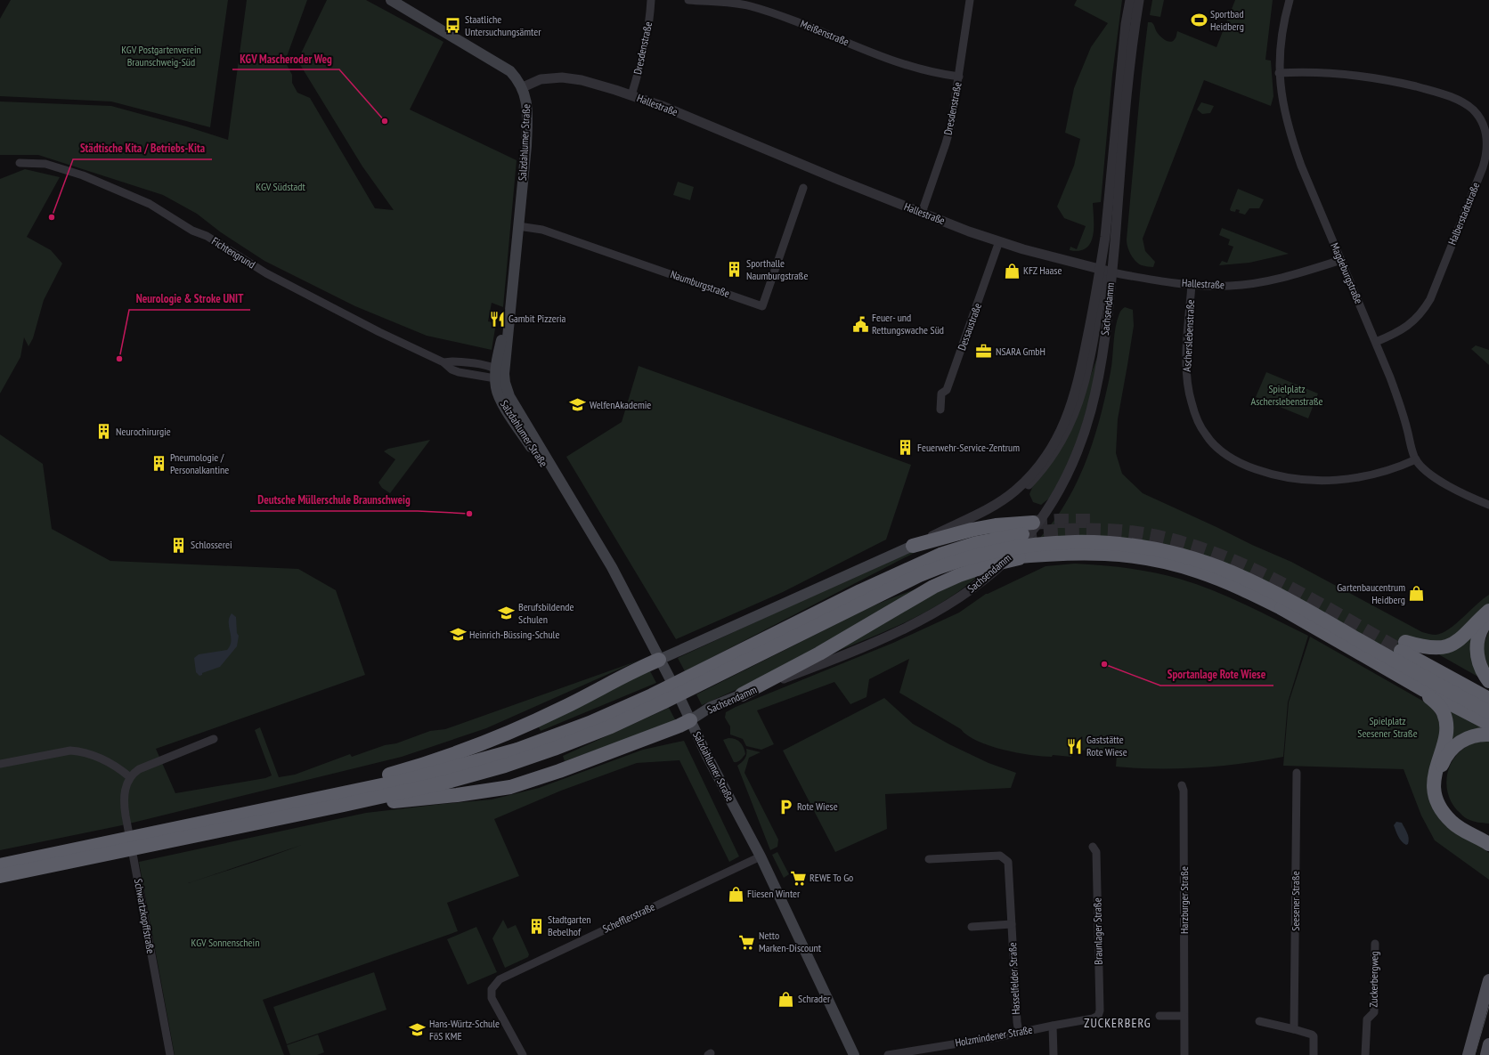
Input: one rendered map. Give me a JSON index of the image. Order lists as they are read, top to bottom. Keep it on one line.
{"streets":{"main road":["Salzdahlumer Straße","Sachsendamm"],"street":["Meißenstraße","Dresdenstraße","Hallestraße","Halberstadtstraße","Fichtengrund","Magdeburgstraße","Naumburgstraße","Dessaustraße","Ascherslebenstraße","Harzburger Straße","Seesener Straße","Schwartzkopffstraße","Schefflerstraße","Braunlager Straße","Hasselfelder Straße","Zuckerbergweg","Holzmindener Straße"]},"crossings":[["Meißenstraße","Dresdenstraße"],["Dresdenstraße","Hallestraße"],["Hallestraße","Salzdahlumer Straße"],["Hallestraße","Magdeburgstraße"],["Hallestraße","Sachsendamm"],["Hallestraße","Dessaustraße"],["Hallestraße","Ascherslebenstraße"],["Salzdahlumer Straße","Naumburgstraße"],["Salzdahlumer Straße","Sachsendamm"],["Salzdahlumer Straße","Schefflerstraße"],["Halberstadtstraße","Magdeburgstraße"],["Magdeburgstraße","Ascherslebenstraße"],["Braunlager Straße","Holzmindener Straße"],["Hasselfelder Straße","Holzmindener Straße"]],"districts":["ZUCKERBERG"],"parks":["KGV Postgartenverein Braunschweig-Süd","KGV Südstadt","Spielplatz Ascherslebenstraße","Spielplatz Seesener Straße","KGV Sonnenschein"],"places":{"sports":["Sportbad Heidberg"],"bus stop":["Staatliche Untersuchungsämter"],"other":["KGV Mascheroder Weg","Städtische Kita / Betriebs-Kita","Neurologie & Stroke UNIT","Deutsche Müllerschule Braunschweig","Sportanlage Rote Wiese"],"building":["Sporthalle Naumburgstraße","Neurochirurgie","Feuerwehr-Service-Zentrum","Pneumologie / Personalkantine","Schlosserei","Stadtgarten Bebelhof"],"shop":["KFZ Haase","Gartenbaucentrum Heidberg","Fliesen Winter","Schrader"],"restaurant":["Gambit Pizzeria","Gaststätte Rote Wiese"],"public building":["Feuer- und Rettungswache Süd"],"office":["NSARA GmbH"],"school or university":["WelfenAkademie","Berufsbildende Schulen","Heinrich-Büssing-Schule","Hans-Würtz-Schule FöS KME"],"parking":["Rote Wiese"],"supermarket":["REWE To Go","Netto Marken-Discount"]}}
